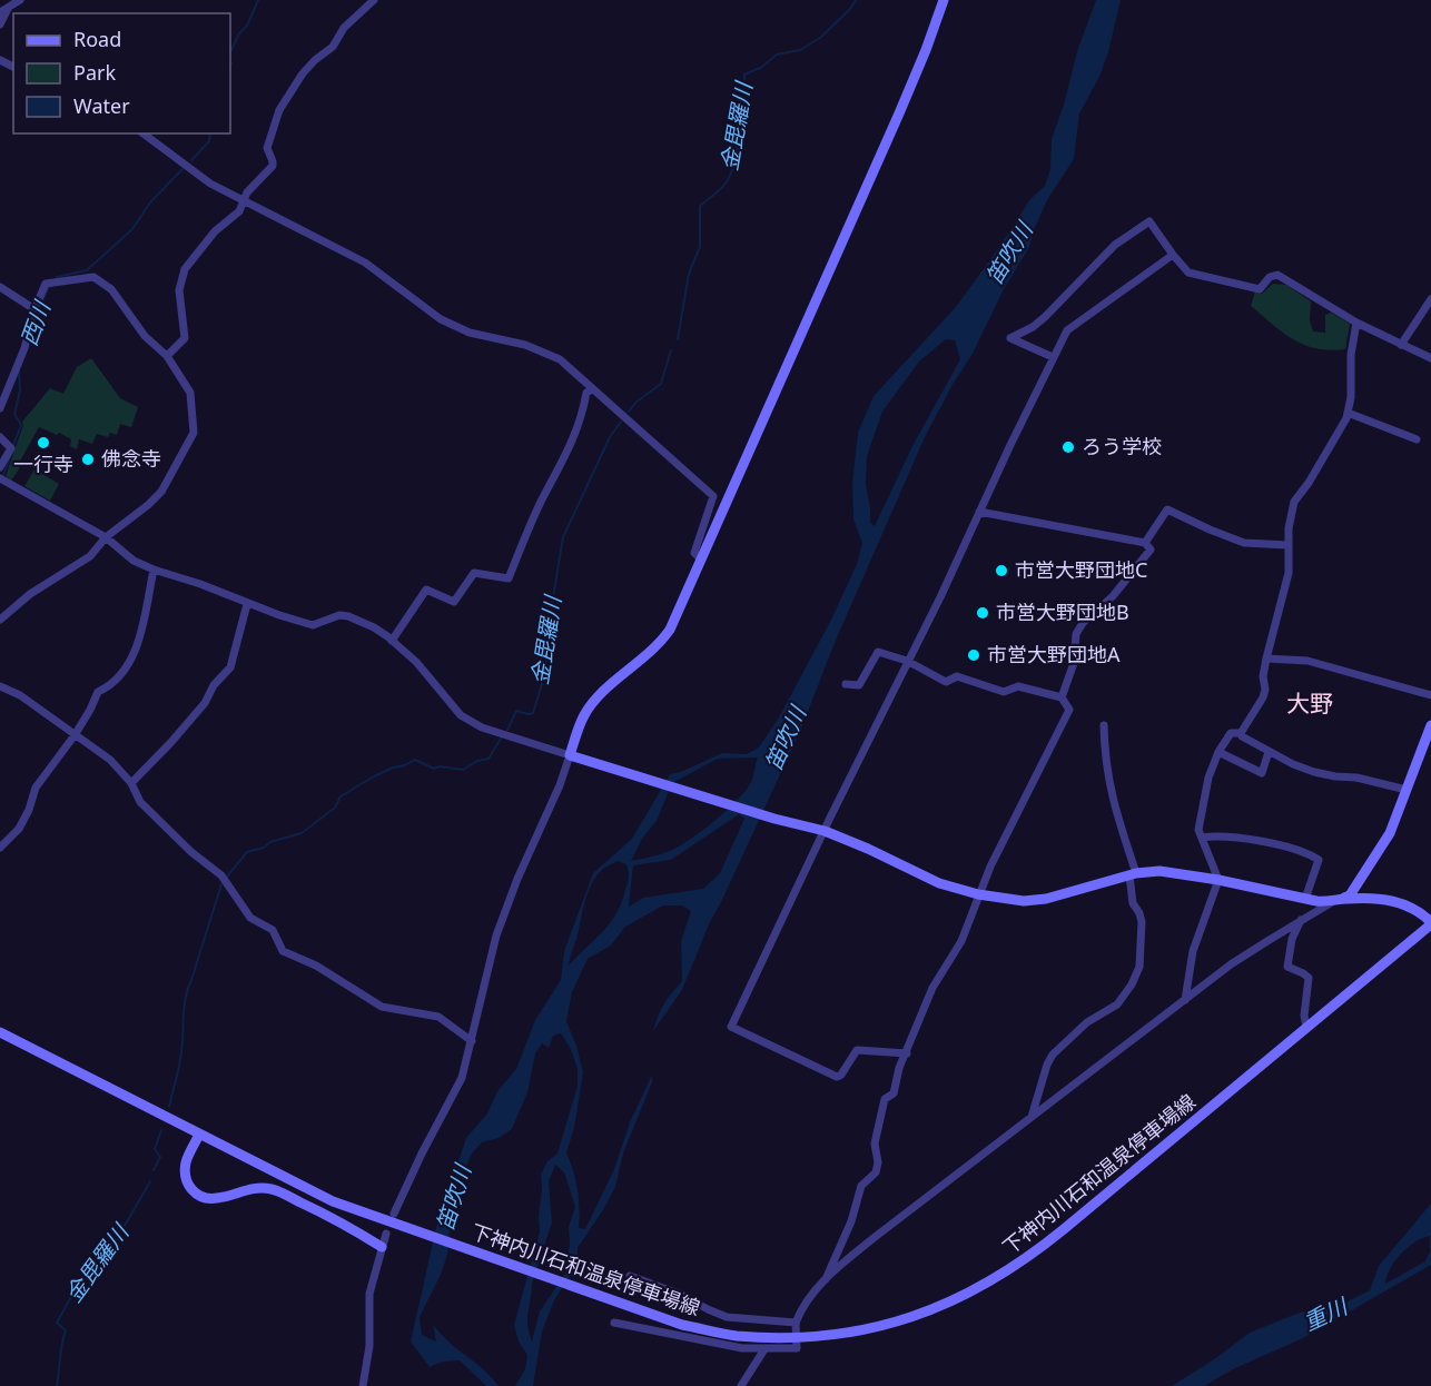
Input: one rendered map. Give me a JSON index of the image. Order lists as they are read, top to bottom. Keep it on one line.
{"streets":{"street":["下神内川石和温泉停車場線"]},"districts":["大野"],"water":["金毘羅川","笛吹川","西川","重川"],"places":["一行寺","ろう学校","佛念寺","市営大野団地C","市営大野団地B","市営大野団地A"],"legend":["Road","Park","Water"]}
